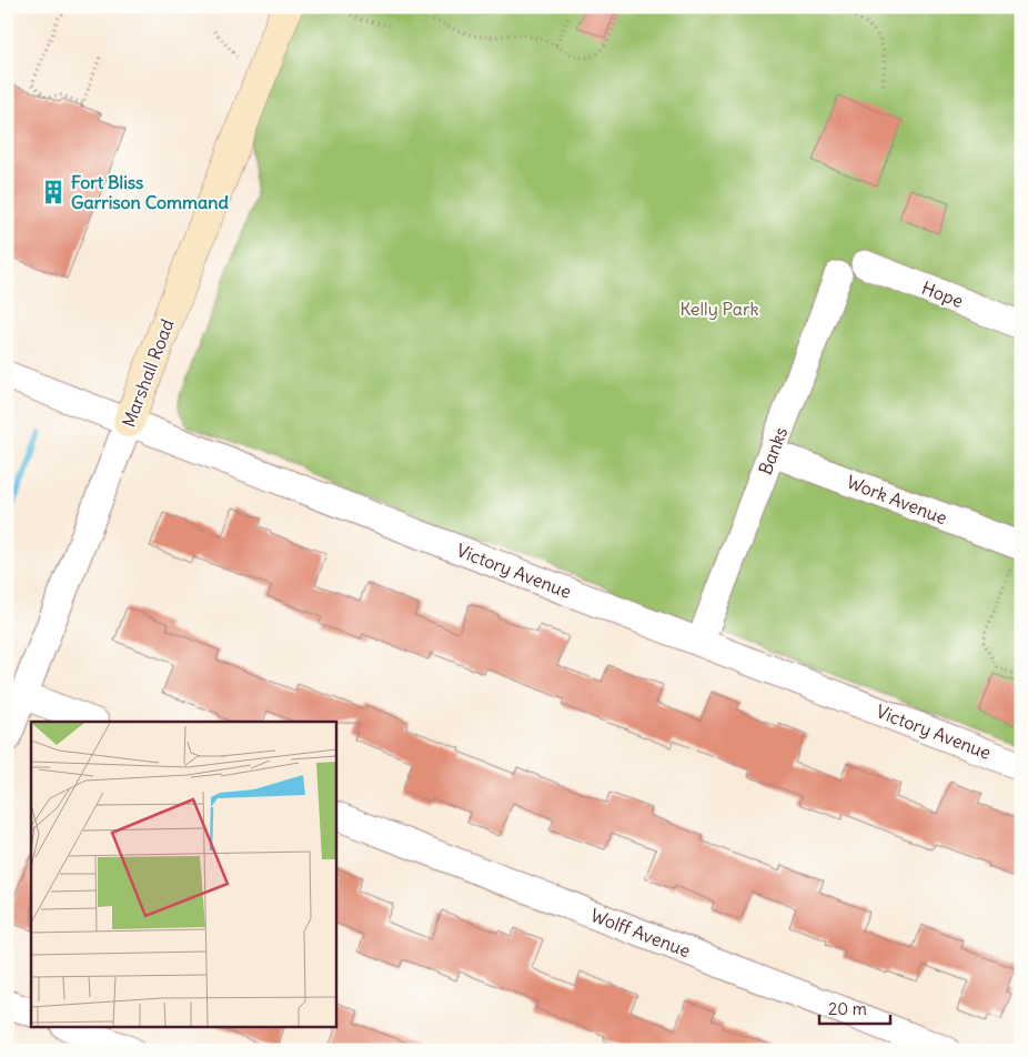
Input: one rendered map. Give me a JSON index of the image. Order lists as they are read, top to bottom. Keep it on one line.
{"streets":{"street":["Hope","Marshall Road","Banks","Work Avenue","Victory Avenue","Wolff Avenue"]},"crossings":[["Marshall Road","Victory Avenue"],["Banks","Work Avenue"]],"parks":["Kelly Park"],"places":{"building":["Fort Bliss Garrison Command"]},"scale_bar":"20 m"}
